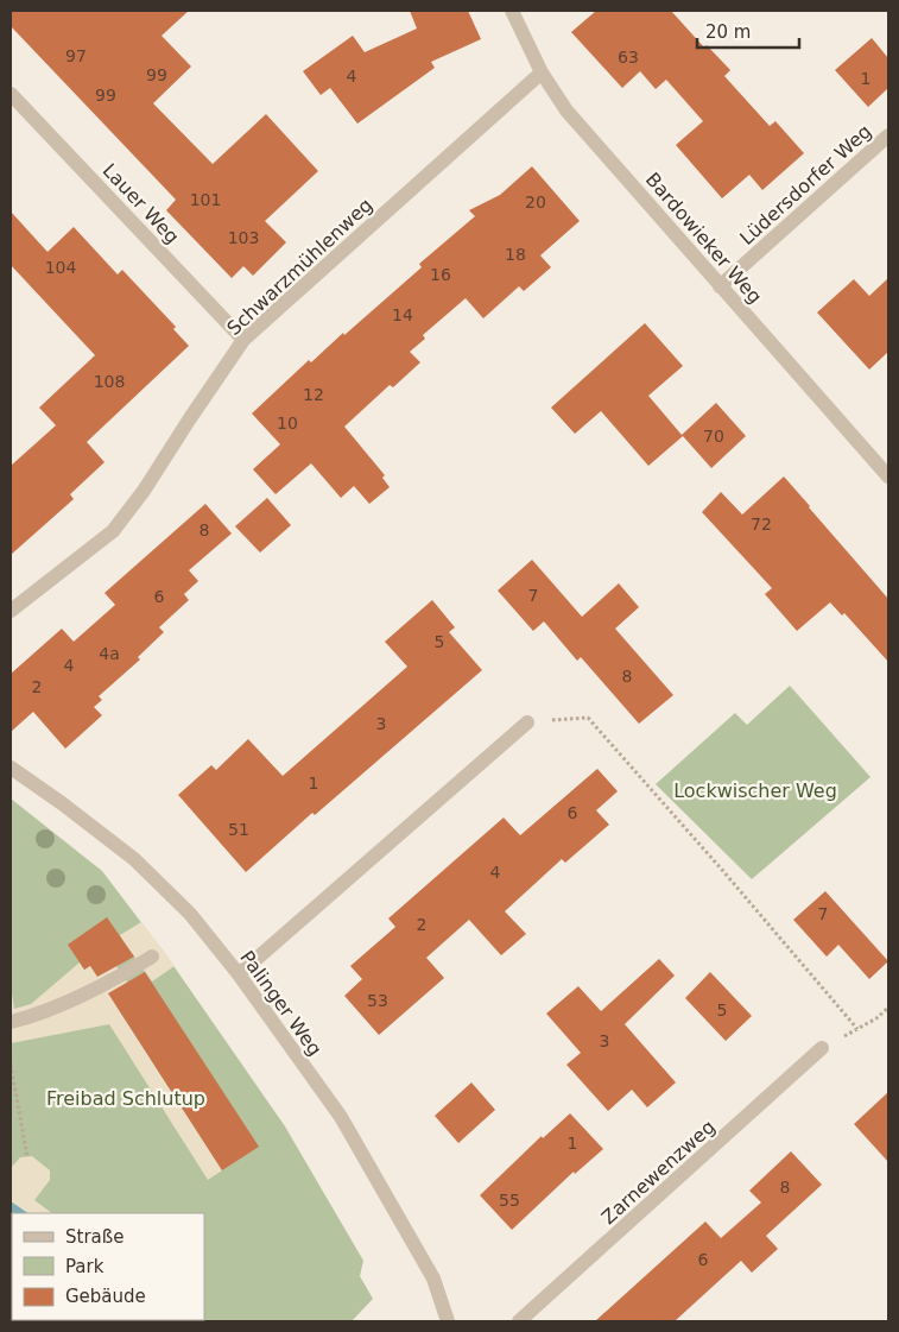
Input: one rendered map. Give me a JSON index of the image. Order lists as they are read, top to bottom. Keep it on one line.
{"streets":{"street":["Lüdersdorfer Weg","Lauer Weg","Bardowieker Weg","Schwarzmühlenweg","Palinger Weg","Zarnewenzweg"]},"crossings":[["Lüdersdorfer Weg","Bardowieker Weg"],["Lauer Weg","Schwarzmühlenweg"],["Bardowieker Weg","Schwarzmühlenweg"]],"parks":["Lockwischer Weg","Freibad Schlutup"],"house_numbers":["97","63","99","4","1","99","101","20","103","18","104","16","14","108","12","10","70","72","8","7","6","5","4a","4","8","2","3","1","6","51","4","7","2","53","5","3","1","8","55","6"],"legend":["Straße","Park","Gebäude"],"scale_bar":"20 m"}
